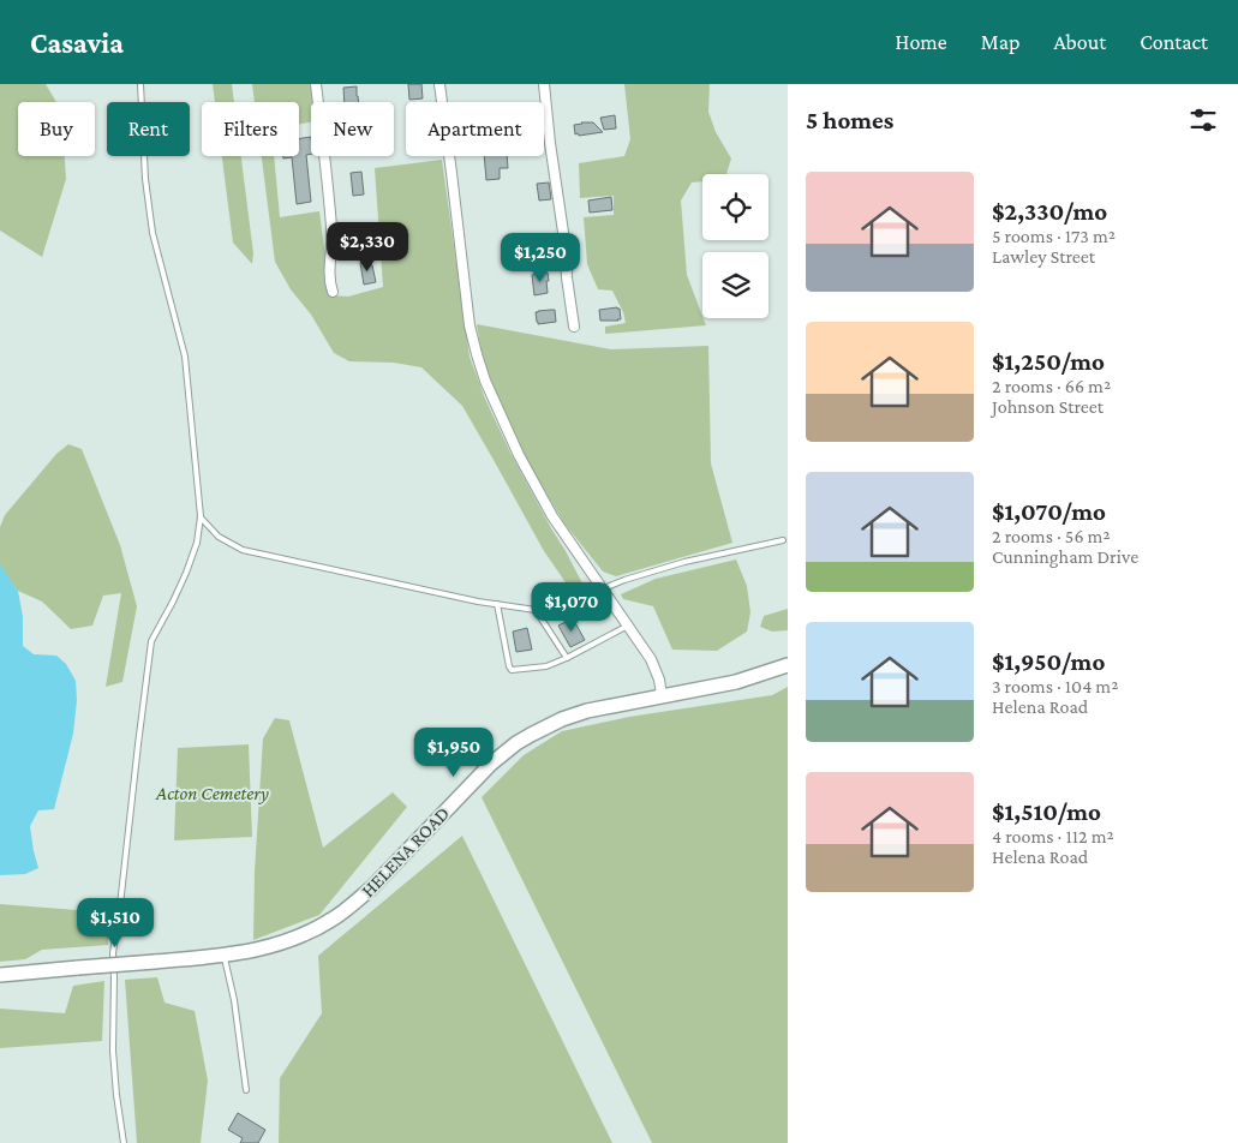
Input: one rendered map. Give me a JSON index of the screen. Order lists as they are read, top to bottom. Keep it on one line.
{"streets":{"main road":["HELENA ROAD"]},"parks":["Acton Cemetery"],"page":{"header":"Casavia","nav":["Home","Map","About","Contact"],"heading":"5 homes","chip":["Buy","Rent","Filters","New","Apartment"],"list":[{"name":"$2,330/mo","note":"5 rooms · 173 m² · Lawley Street"},{"name":"$1,250/mo","note":"2 rooms · 66 m² · Johnson Street"},{"name":"$1,070/mo","note":"2 rooms · 56 m² · Cunningham Drive"},{"name":"$1,950/mo","note":"3 rooms · 104 m² · Helena Road"},{"name":"$1,510/mo","note":"4 rooms · 112 m² · Helena Road"}],"price":["$2,330","$1,250","$1,070","$1,950","$1,510"]}}
